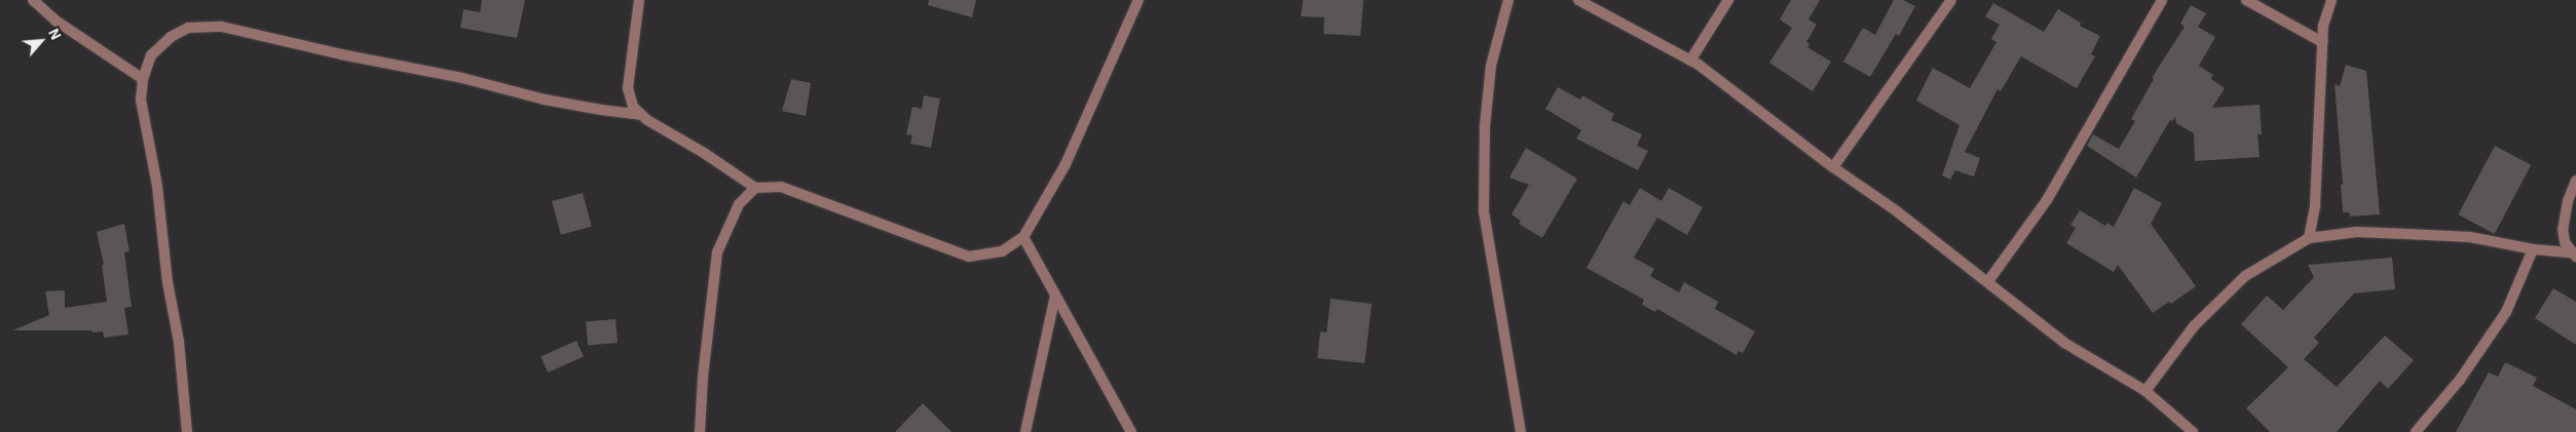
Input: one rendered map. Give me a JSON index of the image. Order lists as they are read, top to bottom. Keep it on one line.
{"north":"top right"}
